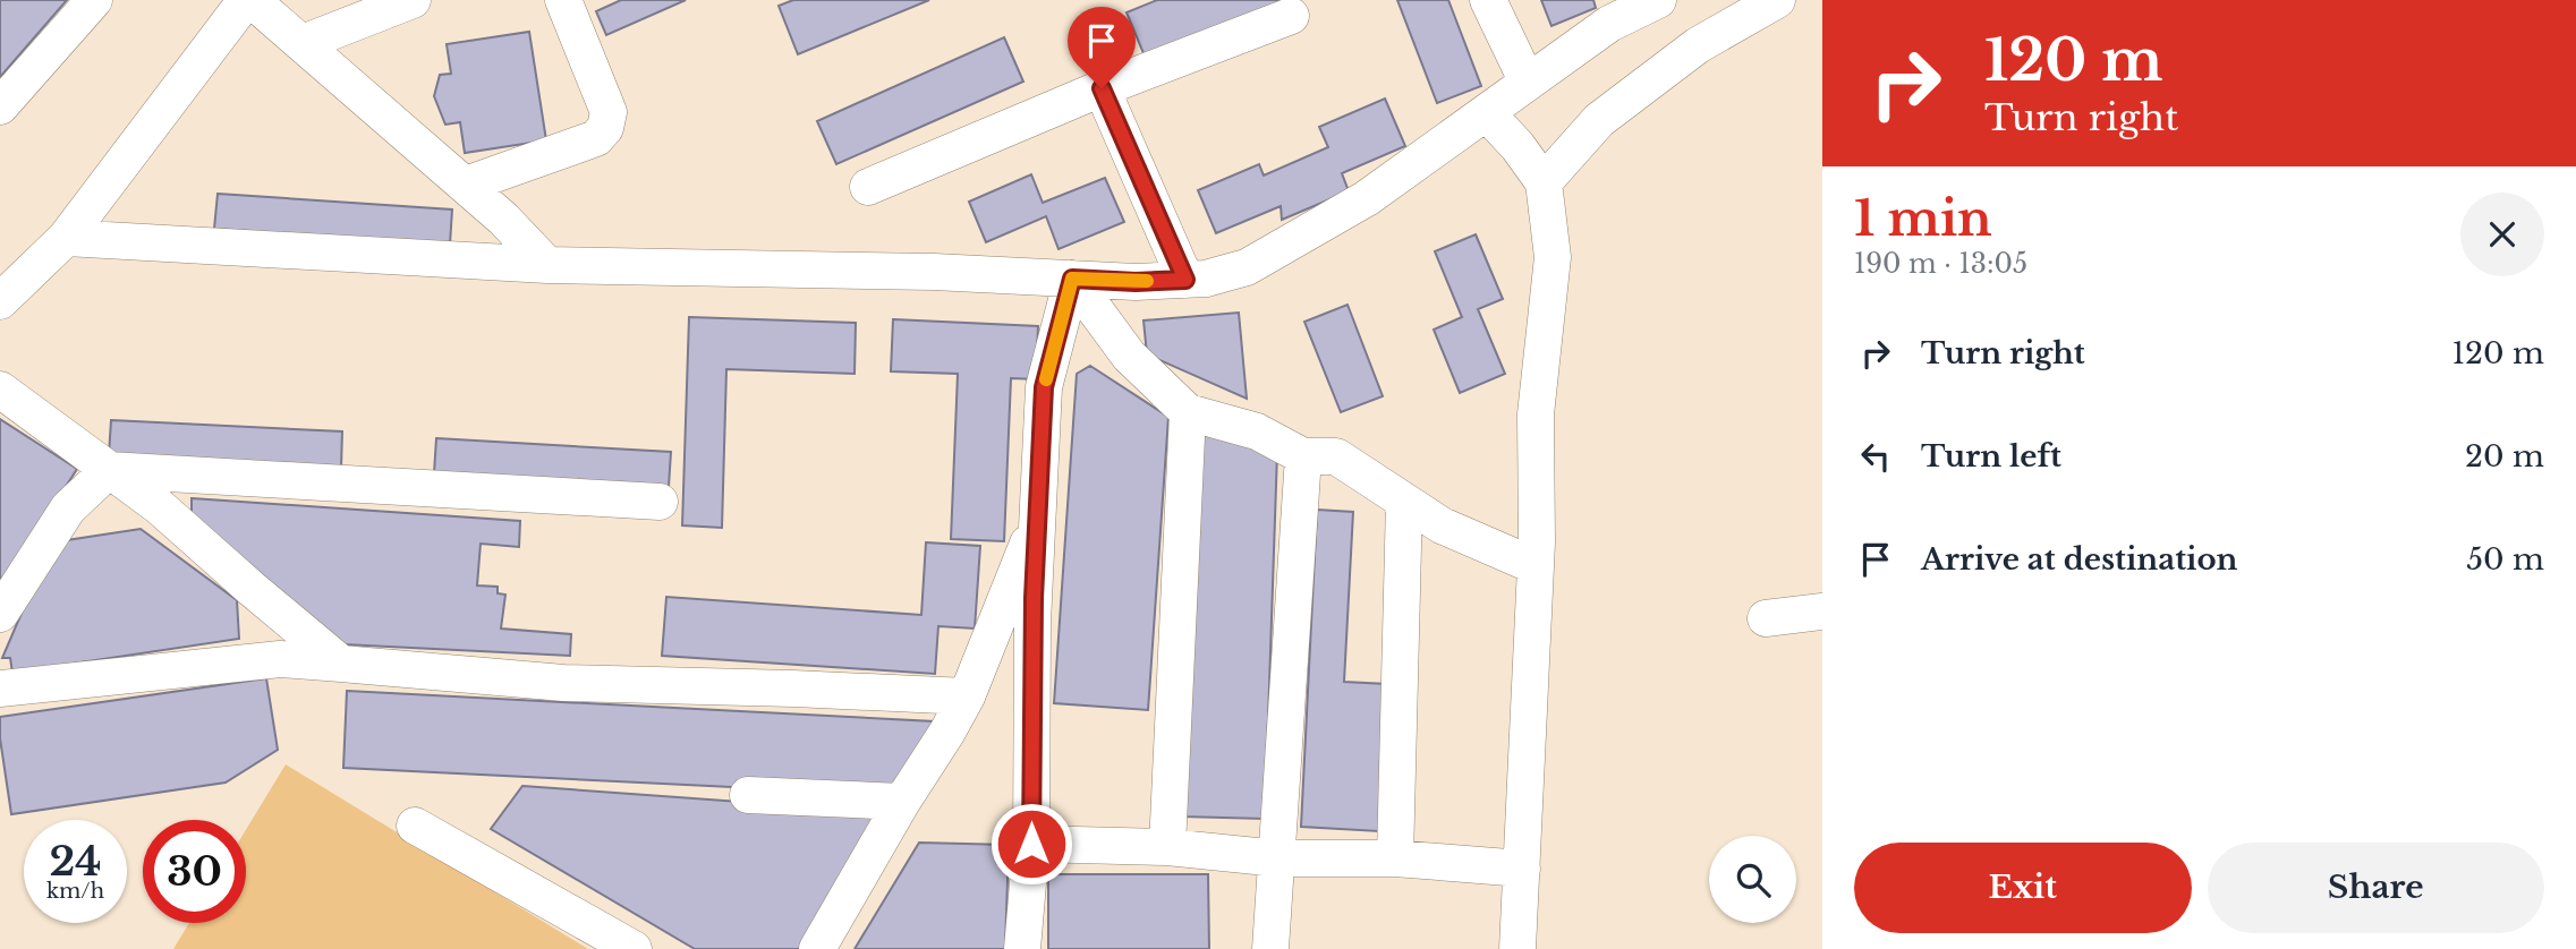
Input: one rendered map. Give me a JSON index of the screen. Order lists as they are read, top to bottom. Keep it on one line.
{"page":{"turn":["120 m","Turn right"],"heading":["1 min","190 m · 13:05"],"list":[{"name":"Turn right","value":"120 m"},{"name":"Turn left","value":"20 m"},{"name":"Arrive at destination","value":"50 m"}],"speed":"24 km/h","limit":"30","buttons":["Exit","Share"]}}
